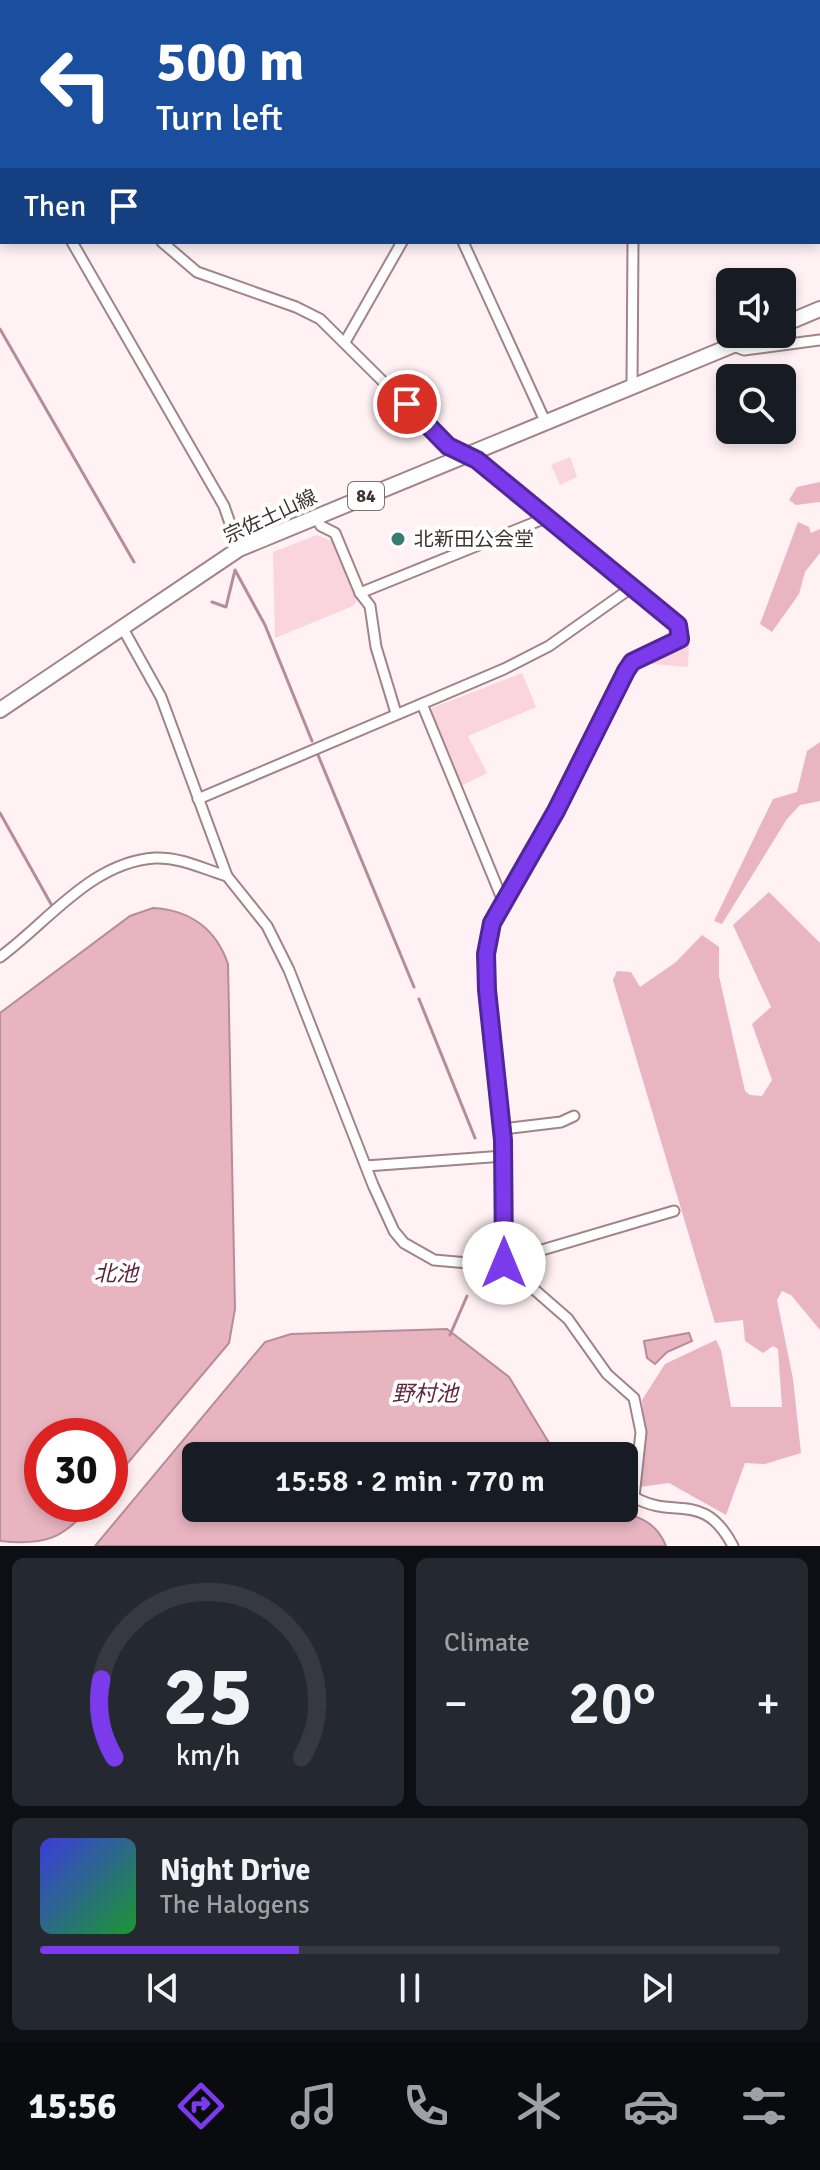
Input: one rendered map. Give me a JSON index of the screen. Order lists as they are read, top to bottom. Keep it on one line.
{"streets":{"main road":["84","宗佐土山線"]},"water":["北池","野村池"],"places":["北新田公会堂"],"page":{"turn":["500 m","Turn left"],"then":"Then","limit":"30","trip":"15:58 · 2 min · 770 m","tile":"Climate","heat":["−","20°","+"],"song":["Night Drive","The Halogens"],"tabs":"15:56","gauge":["25","km/h"]}}
